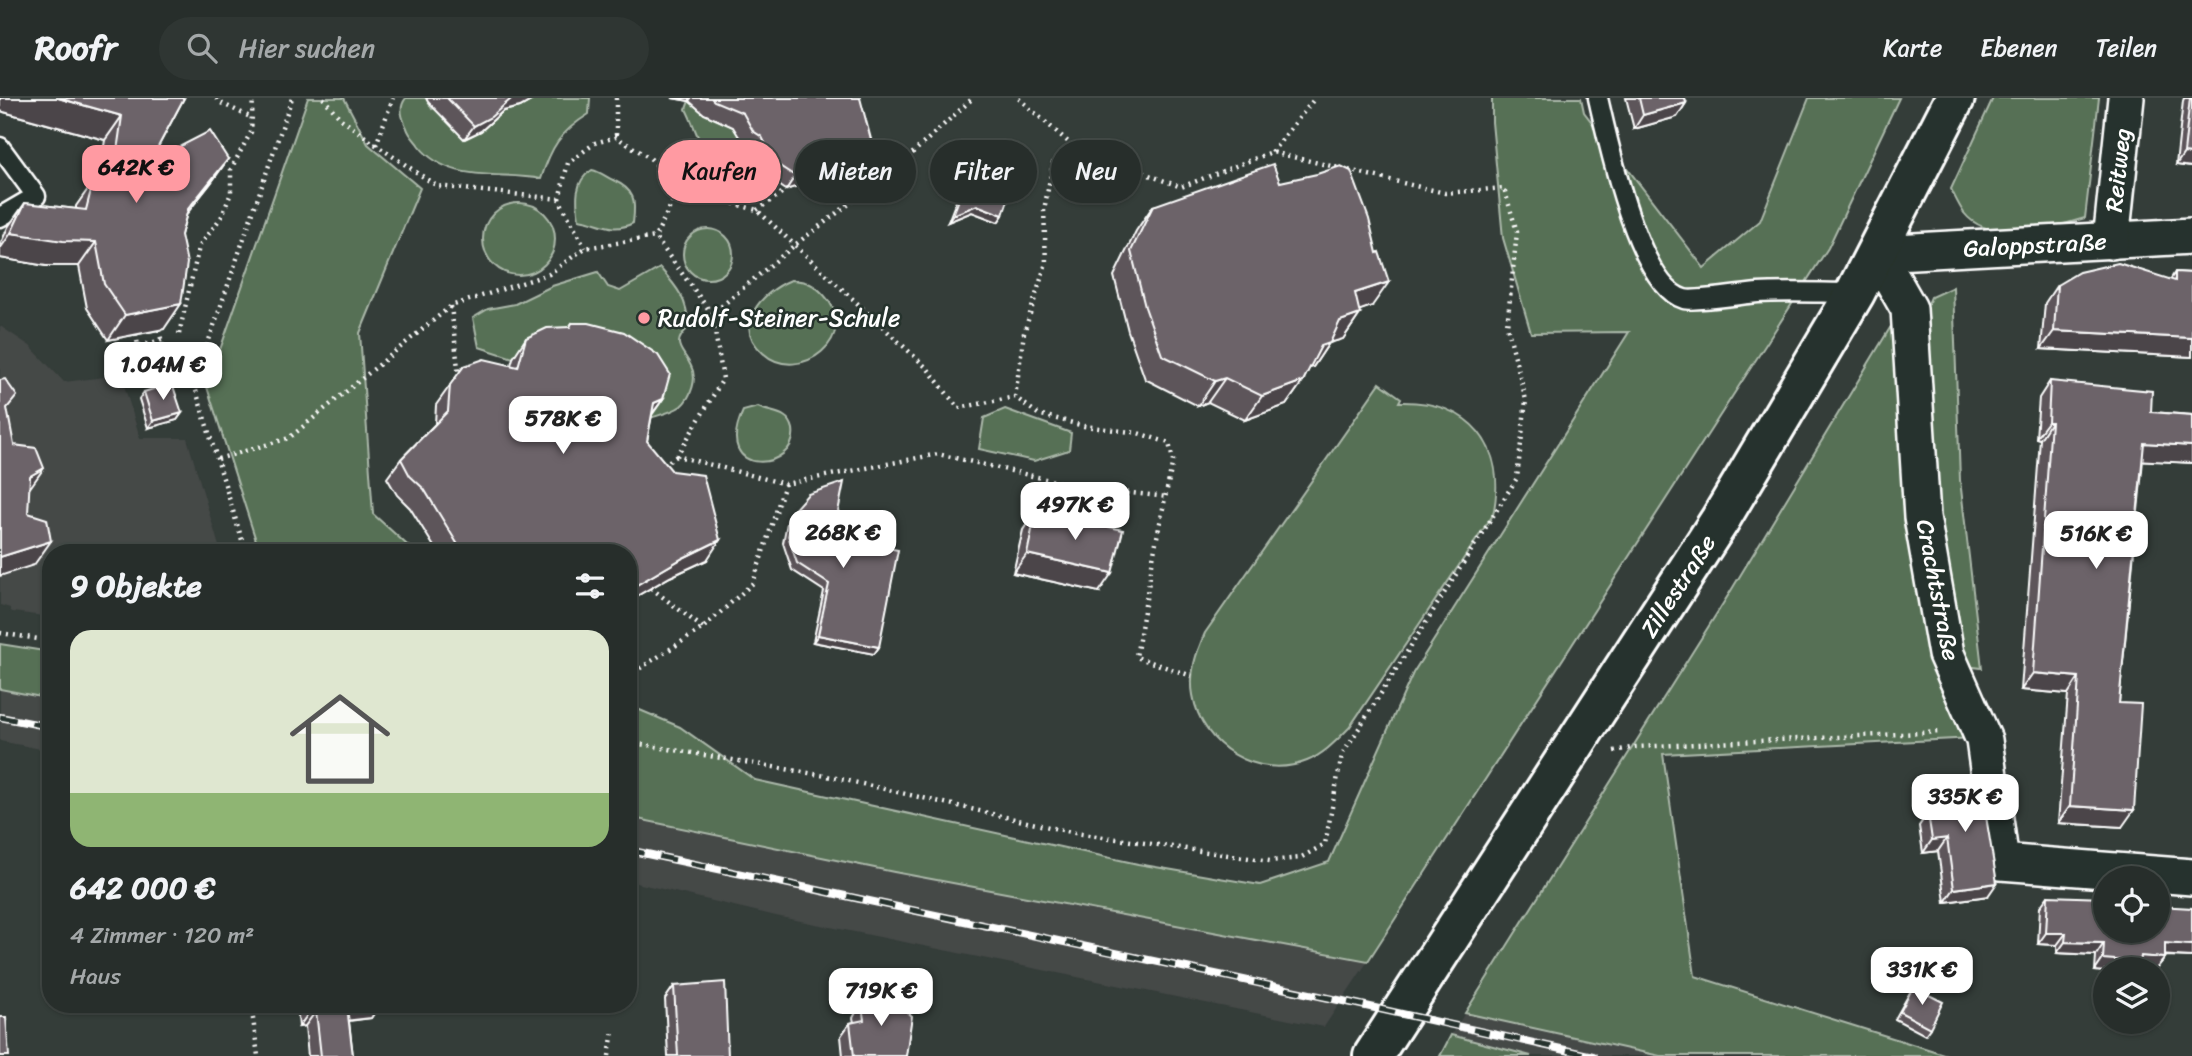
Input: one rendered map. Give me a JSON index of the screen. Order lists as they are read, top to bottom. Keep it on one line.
{"streets":{"main road":["Zillestraße"],"street":["Reitweg","Galoppstraße","Crachtstraße"]},"crossings":[["Reitweg","Galoppstraße"],["Galoppstraße","Zillestraße"],["Galoppstraße","Crachtstraße"],["Zillestraße","Crachtstraße"]],"places":["Rudolf-Steiner-Schule"],"page":{"header":"Roofr","search":"Hier suchen","nav":["Karte","Ebenen","Teilen"],"chip":["Kaufen","Mieten","Filter","Neu"],"price":["642K €","1.04M €","578K €","497K €","268K €","516K €","335K €","331K €","719K €"],"heading":"9 Objekte","list":[{"name":"642 000 €","note":"4 Zimmer · 120 m² · Haus"}]}}
